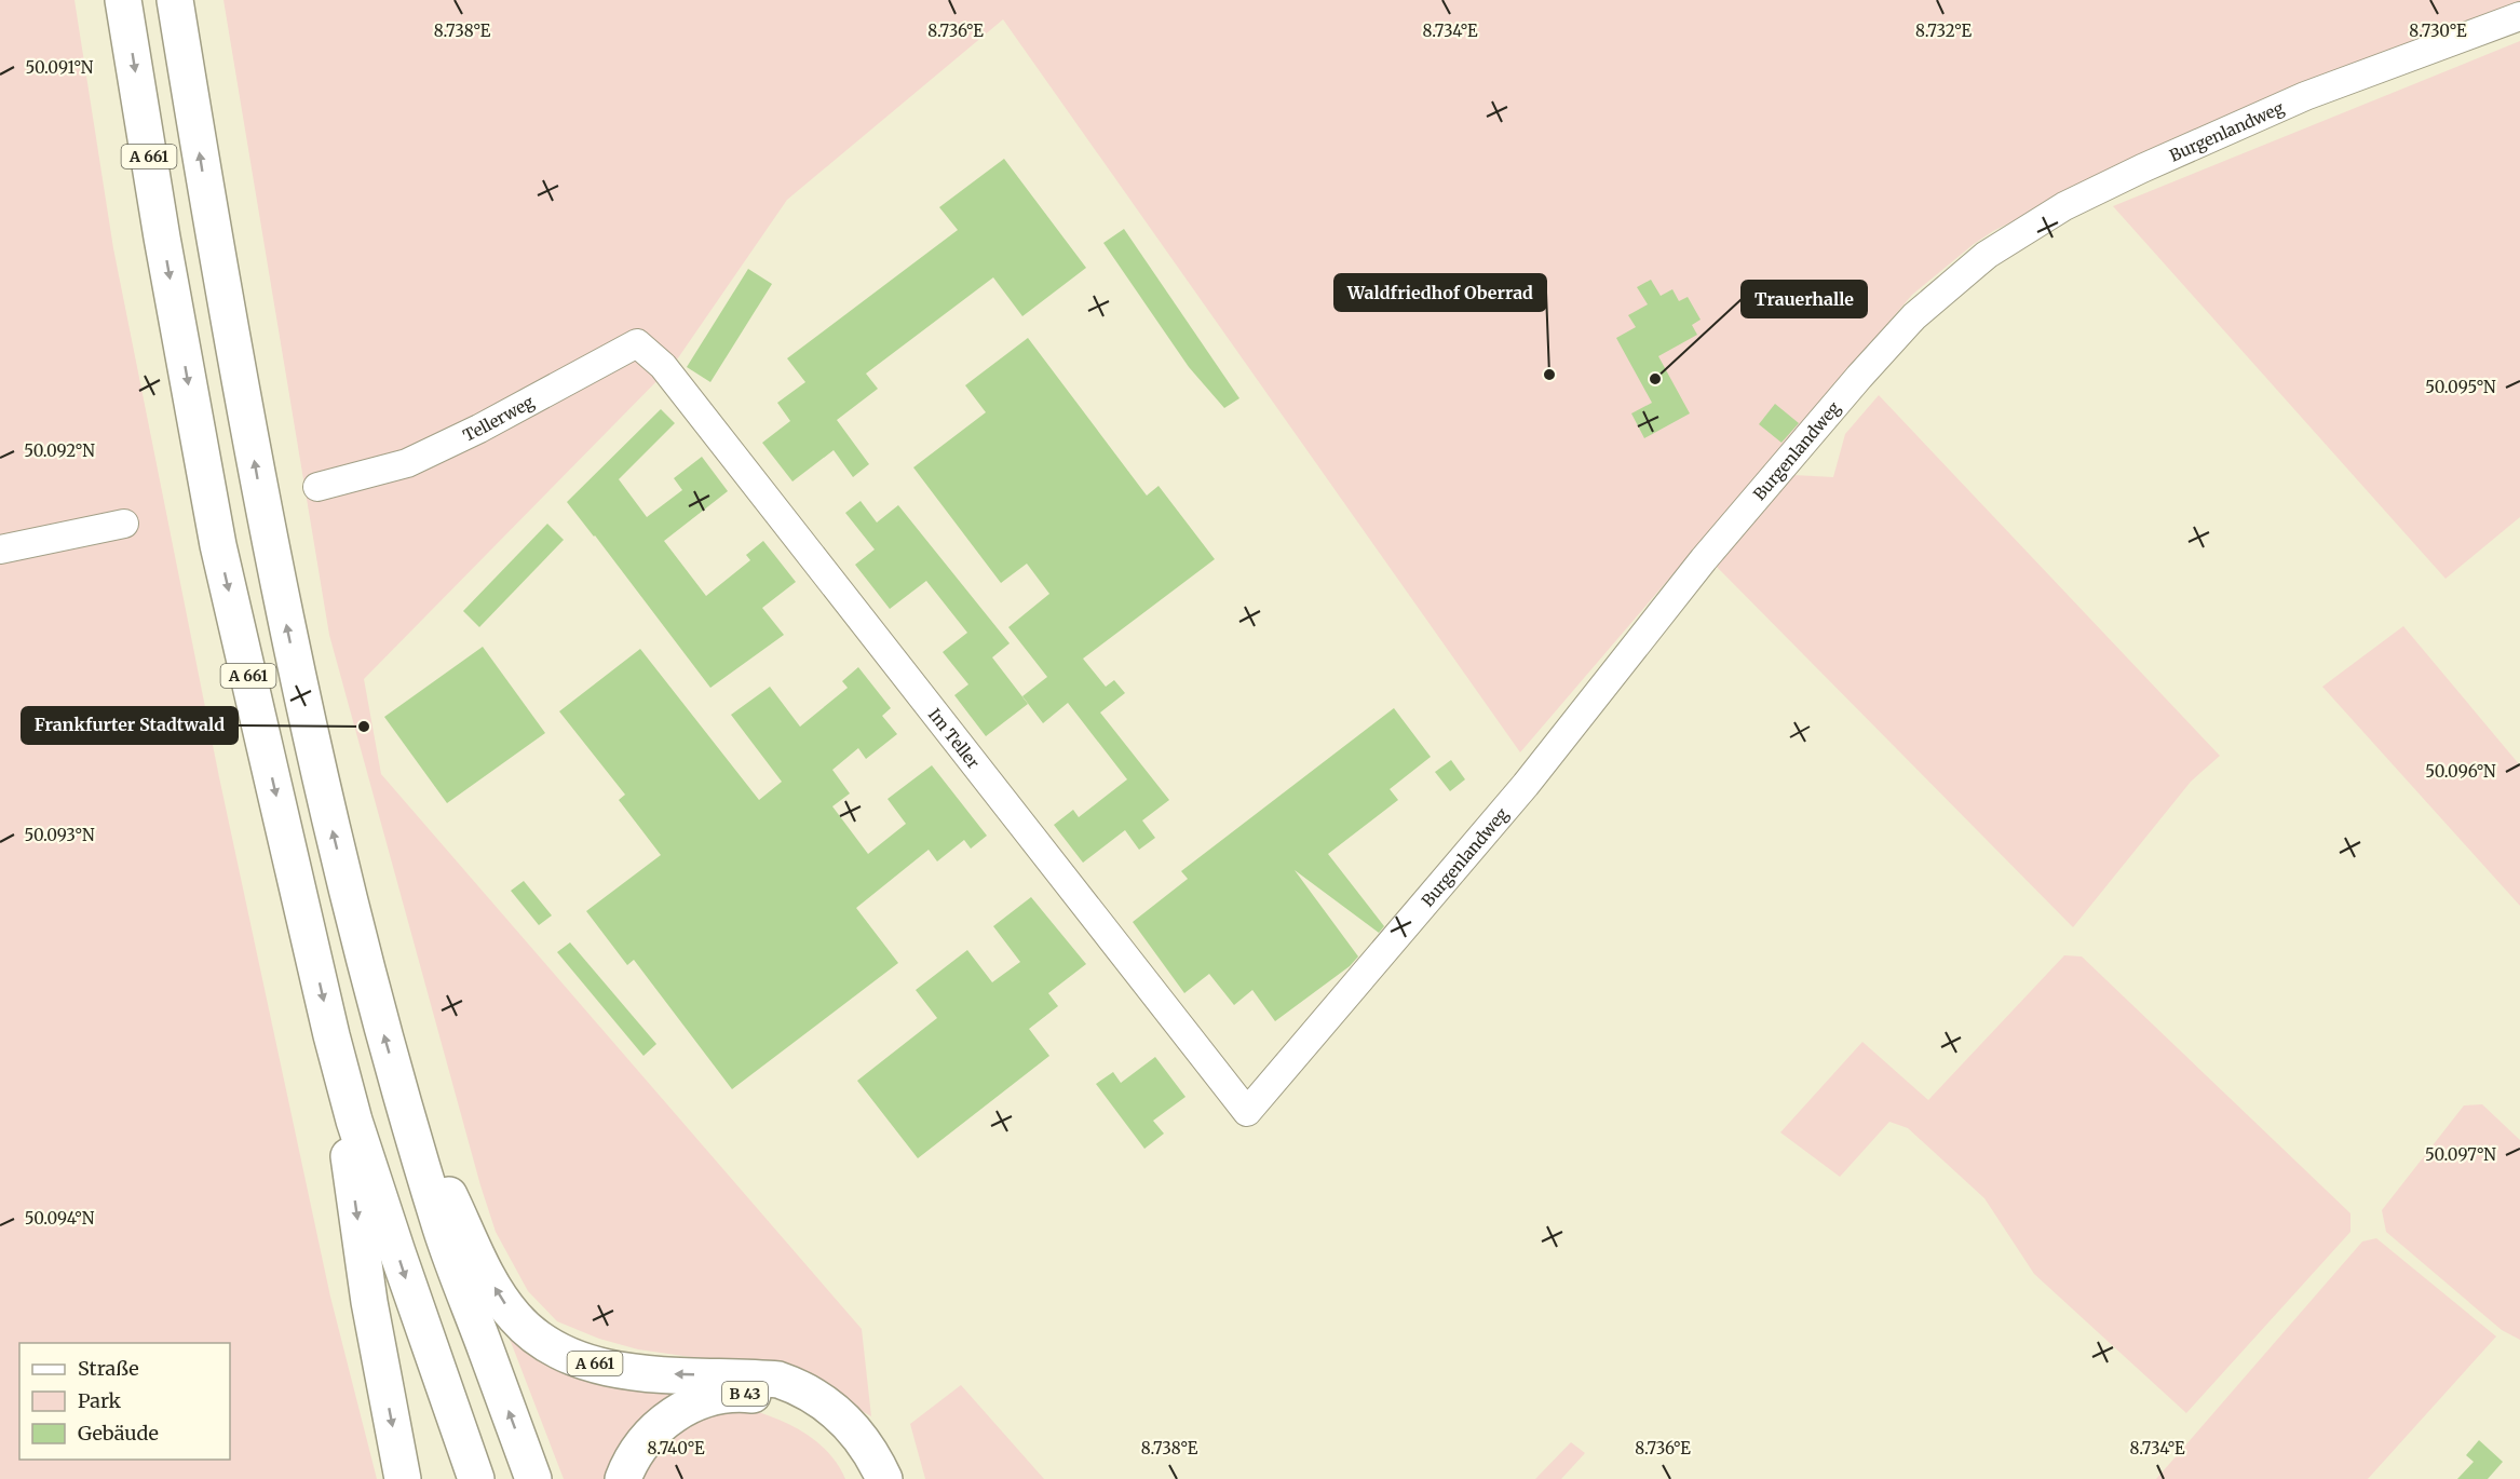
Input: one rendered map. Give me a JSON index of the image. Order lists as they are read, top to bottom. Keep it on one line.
{"streets":{"highway":["A 661","B 43"],"street":["Burgenlandweg","Tellerweg","Im Teller"]},"crossings":[["Burgenlandweg","Im Teller"],["Tellerweg","Im Teller"]],"places":["Waldfriedhof Oberrad","Trauerhalle","Frankfurter Stadtwald"],"legend":["Straße","Park","Gebäude"],"coordinates":["8.738°E","8.736°E","8.732°E","8.734°E","8.730°E","50.091°N","50.095°N","50.092°N","50.096°N","50.093°N","50.097°N","50.094°N","8.740°E"]}
